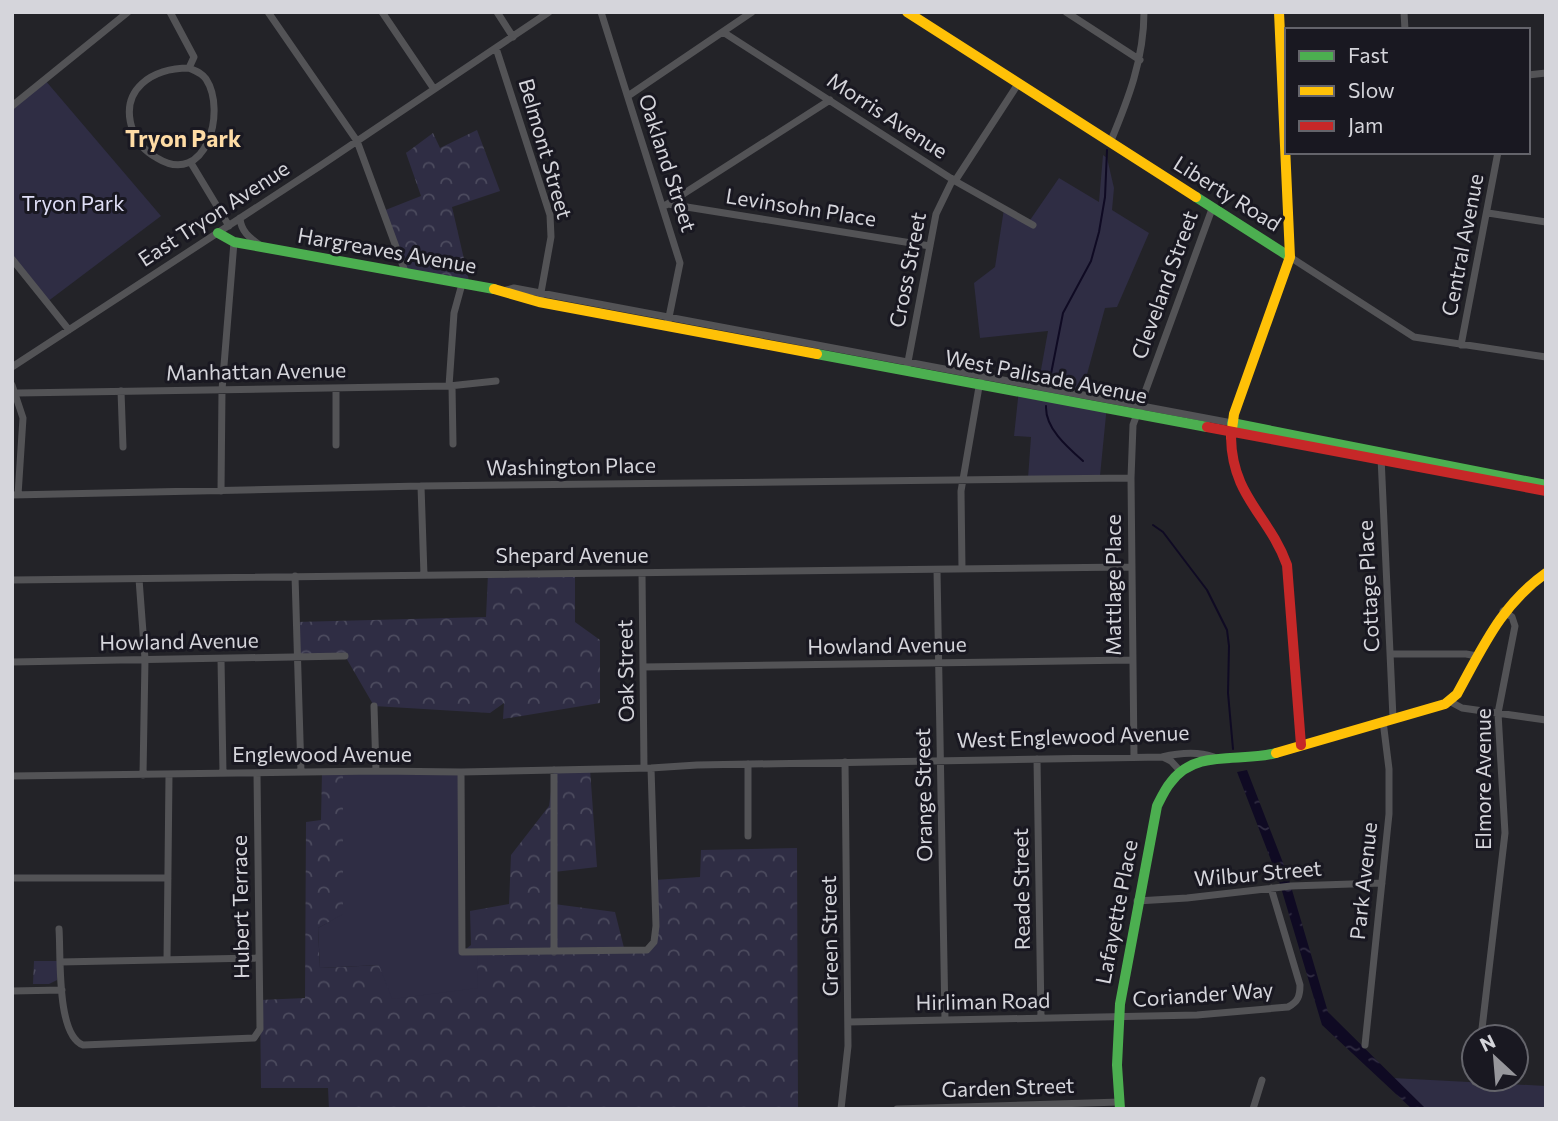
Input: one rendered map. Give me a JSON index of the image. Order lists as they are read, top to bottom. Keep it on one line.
{"streets":{"street":["Morris Avenue","Belmont Street","Oakland Street","Liberty Road","Levinsohn Place","East Tryon Avenue","Central Avenue","Hargreaves Avenue","Cross Street","Cleveland Street","Manhattan Avenue","West Palisade Avenue","Washington Place","Shepard Avenue","Mattlage Place","Cottage Place","Howland Avenue","Oak Street","West Englewood Avenue","Englewood Avenue","Elmore Avenue","Orange Street","Wilbur Street","Park Avenue","Reade Street","Hubert Terrace","Lafayette Place","Green Street","Coriander Way","Hirliman Road","Garden Street"]},"crossings":[["Morris Avenue","Cross Street"],["Belmont Street","East Tryon Avenue"],["Belmont Street","Hargreaves Avenue"],["Belmont Street","West Palisade Avenue"],["Oakland Street","Levinsohn Place"],["Oakland Street","West Palisade Avenue"],["Liberty Road","Central Avenue"],["Liberty Road","Cross Street"],["Liberty Road","Cleveland Street"],["Levinsohn Place","Cross Street"],["East Tryon Avenue","Hargreaves Avenue"],["Hargreaves Avenue","West Palisade Avenue"],["Cross Street","West Palisade Avenue"],["Cleveland Street","West Palisade Avenue"],["Cleveland Street","Mattlage Place"],["West Palisade Avenue","Mattlage Place"],["West Palisade Avenue","Cottage Place"],["Washington Place","Mattlage Place"],["Shepard Avenue","Mattlage Place"],["Shepard Avenue","Oak Street"],["Shepard Avenue","Orange Street"],["Mattlage Place","Howland Avenue"],["Mattlage Place","West Englewood Avenue"],["Cottage Place","West Englewood Avenue"],["Cottage Place","Park Avenue"],["Howland Avenue","Oak Street"],["Howland Avenue","Orange Street"],["Oak Street","West Englewood Avenue"],["West Englewood Avenue","Englewood Avenue"],["West Englewood Avenue","Orange Street"],["West Englewood Avenue","Park Avenue"],["West Englewood Avenue","Reade Street"],["West Englewood Avenue","Green Street"],["Englewood Avenue","Hubert Terrace"],["Orange Street","Hirliman Road"],["Wilbur Street","Park Avenue"],["Wilbur Street","Lafayette Place"],["Wilbur Street","Coriander Way"],["Reade Street","Hirliman Road"],["Lafayette Place","Coriander Way"],["Lafayette Place","Hirliman Road"],["Lafayette Place","Garden Street"],["Green Street","Hirliman Road"],["Coriander Way","Hirliman Road"]],"districts":["Tryon Park"],"parks":["Tryon Park"],"legend":["Fast","Slow","Jam"],"north":"top left"}
